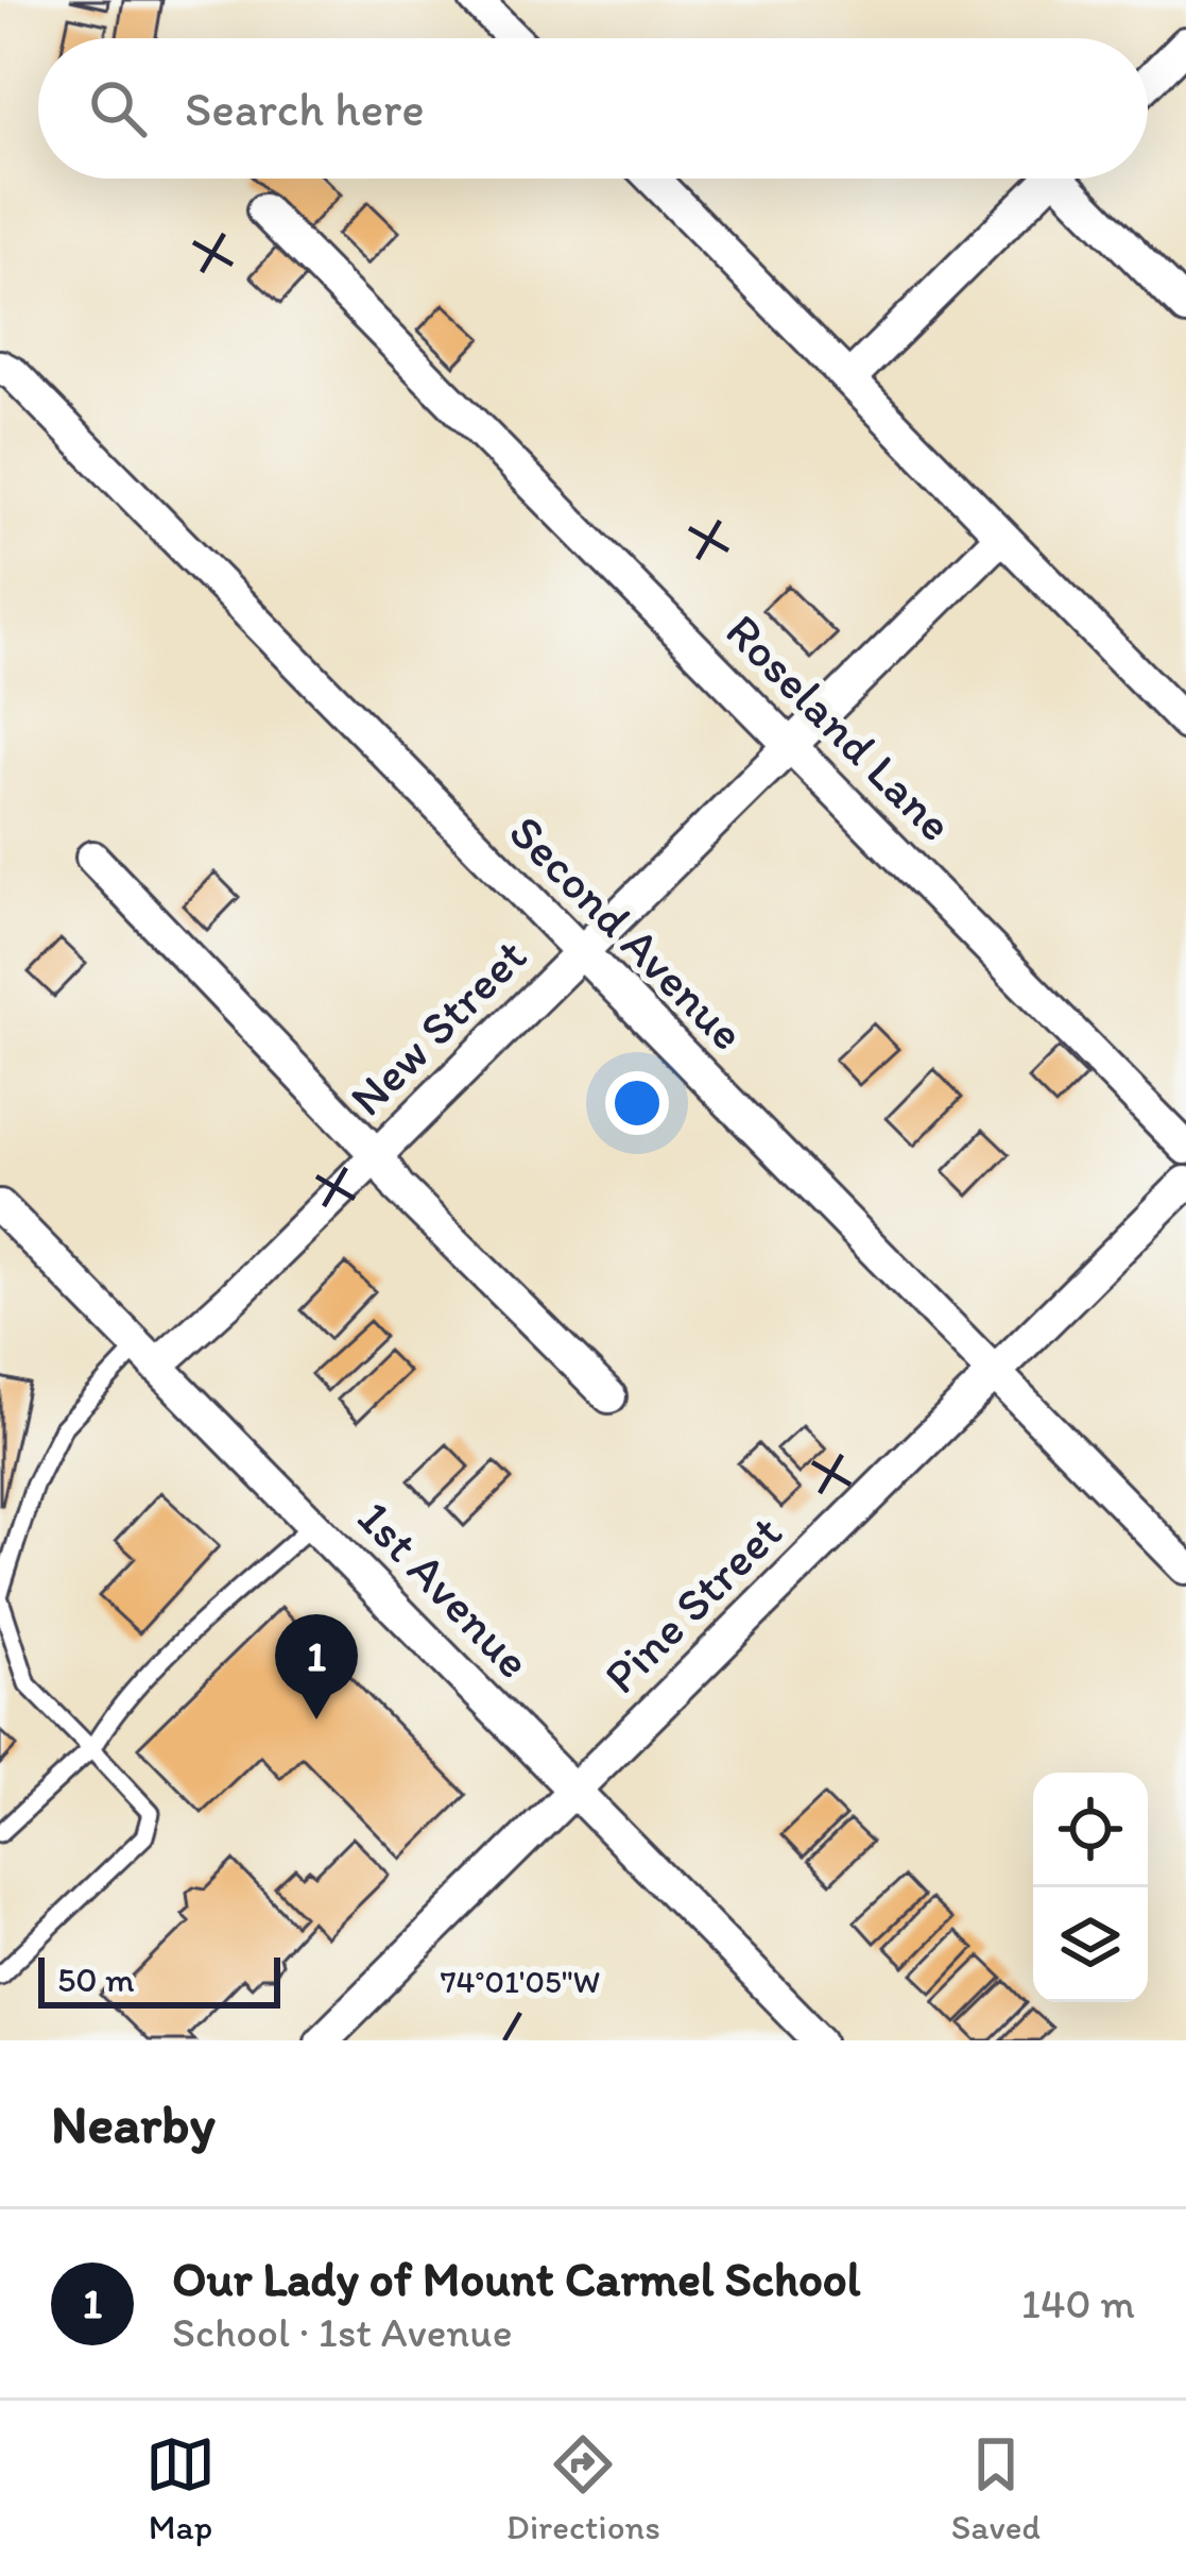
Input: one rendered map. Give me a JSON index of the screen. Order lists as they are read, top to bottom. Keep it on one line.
{"streets":{"street":["Roseland Lane","Second Avenue","New Street","1st Avenue","Pine Street"]},"crossings":[["Roseland Lane","New Street"],["Second Avenue","New Street"],["Second Avenue","Pine Street"],["New Street","1st Avenue"],["1st Avenue","Pine Street"]],"scale_bar":"50 m","page":{"search":"Search here","pins":"1","scale":"50 m","heading":"Nearby","list":[{"mark":"1","name":"Our Lady of Mount Carmel School","note":"School · 1st Avenue","value":"140 m"}],"nav":["Map","Directions","Saved"]},"coordinates":["74°01'05\"W"]}
